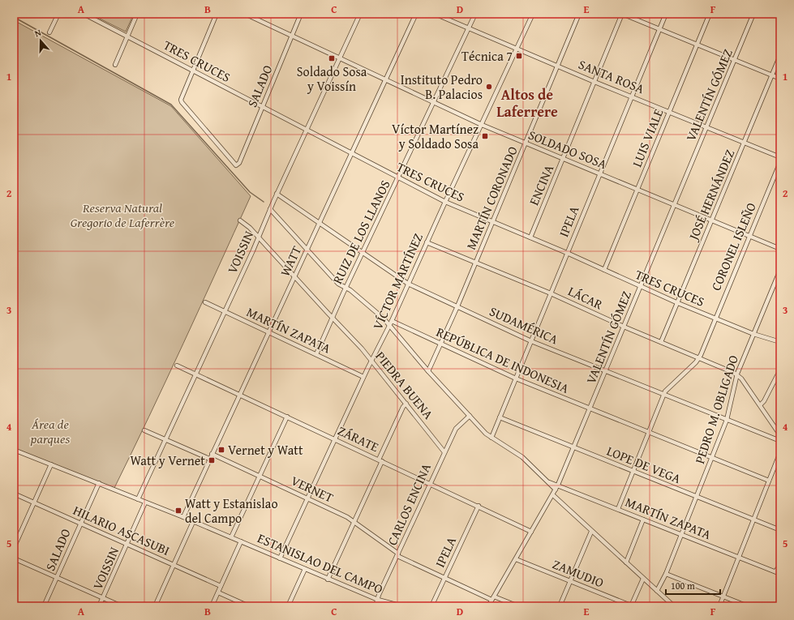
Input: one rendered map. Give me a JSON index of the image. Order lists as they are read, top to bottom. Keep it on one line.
{"streets":{"street":["TRES CRUCES","SANTA ROSA","SALADO","VALENTÍN GÓMEZ","LUIS VIALE","SOLDADO SOSA","ENCINA","JOSÉ HERNÁNDEZ","MARTÍN CORONADO","IPELA","RUIZ DE LOS LLANOS","CORONEL ISLEÑO","VOISSIN","WATT","VÍCTOR MARTÍNEZ","LÁCAR","SUDAMÉRICA","MARTÍN ZAPATA","REPÚBLICA DE INDONESIA","PIEDRA BUENA","PEDRO M. OBLIGADO","ZÁRATE","LOPE DE VEGA","VERNET","CARLOS ENCINA","HILARIO ASCASUBI","ESTANISLAO DEL CAMPO","ZAMUDIO"]},"crossings":[["TRES CRUCES","SALADO"],["TRES CRUCES","VALENTÍN GÓMEZ"],["TRES CRUCES","LUIS VIALE"],["TRES CRUCES","ENCINA"],["TRES CRUCES","JOSÉ HERNÁNDEZ"],["TRES CRUCES","MARTÍN CORONADO"],["TRES CRUCES","IPELA"],["TRES CRUCES","RUIZ DE LOS LLANOS"],["TRES CRUCES","CORONEL ISLEÑO"],["TRES CRUCES","VOISSIN"],["TRES CRUCES","WATT"],["TRES CRUCES","VÍCTOR MARTÍNEZ"],["TRES CRUCES","PEDRO M. OBLIGADO"],["SANTA ROSA","VALENTÍN GÓMEZ"],["SANTA ROSA","LUIS VIALE"],["SANTA ROSA","ENCINA"],["SANTA ROSA","JOSÉ HERNÁNDEZ"],["SANTA ROSA","MARTÍN CORONADO"],["SANTA ROSA","IPELA"],["SANTA ROSA","RUIZ DE LOS LLANOS"],["SANTA ROSA","VÍCTOR MARTÍNEZ"],["SALADO","SOLDADO SOSA"],["SALADO","HILARIO ASCASUBI"],["SALADO","ESTANISLAO DEL CAMPO"],["VALENTÍN GÓMEZ","SOLDADO SOSA"],["VALENTÍN GÓMEZ","LÁCAR"],["VALENTÍN GÓMEZ","SUDAMÉRICA"],["VALENTÍN GÓMEZ","MARTÍN ZAPATA"],["VALENTÍN GÓMEZ","REPÚBLICA DE INDONESIA"],["VALENTÍN GÓMEZ","ZÁRATE"],["VALENTÍN GÓMEZ","LOPE DE VEGA"],["VALENTÍN GÓMEZ","VERNET"],["VALENTÍN GÓMEZ","ZAMUDIO"],["LUIS VIALE","SOLDADO SOSA"],["SOLDADO SOSA","ENCINA"],["SOLDADO SOSA","JOSÉ HERNÁNDEZ"],["SOLDADO SOSA","MARTÍN CORONADO"],["SOLDADO SOSA","IPELA"],["SOLDADO SOSA","RUIZ DE LOS LLANOS"],["SOLDADO SOSA","CORONEL ISLEÑO"],["SOLDADO SOSA","VOISSIN"],["SOLDADO SOSA","WATT"],["SOLDADO SOSA","VÍCTOR MARTÍNEZ"],["JOSÉ HERNÁNDEZ","LÁCAR"],["MARTÍN CORONADO","LÁCAR"],["MARTÍN CORONADO","SUDAMÉRICA"],["MARTÍN CORONADO","REPÚBLICA DE INDONESIA"],["IPELA","LÁCAR"],["IPELA","SUDAMÉRICA"],["IPELA","REPÚBLICA DE INDONESIA"],["IPELA","ZÁRATE"],["IPELA","LOPE DE VEGA"],["IPELA","VERNET"],["RUIZ DE LOS LLANOS","SUDAMÉRICA"],["RUIZ DE LOS LLANOS","MARTÍN ZAPATA"],["RUIZ DE LOS LLANOS","PIEDRA BUENA"],["CORONEL ISLEÑO","LÁCAR"],["CORONEL ISLEÑO","SUDAMÉRICA"],["CORONEL ISLEÑO","MARTÍN ZAPATA"],["CORONEL ISLEÑO","REPÚBLICA DE INDONESIA"],["CORONEL ISLEÑO","LOPE DE VEGA"],["VOISSIN","SUDAMÉRICA"],["VOISSIN","MARTÍN ZAPATA"],["VOISSIN","PIEDRA BUENA"],["VOISSIN","ZÁRATE"],["VOISSIN","HILARIO ASCASUBI"],["VOISSIN","ESTANISLAO DEL CAMPO"],["WATT","SUDAMÉRICA"],["WATT","MARTÍN ZAPATA"],["WATT","PIEDRA BUENA"],["WATT","ZÁRATE"],["WATT","VERNET"],["WATT","ESTANISLAO DEL CAMPO"],["VÍCTOR MARTÍNEZ","LÁCAR"],["VÍCTOR MARTÍNEZ","SUDAMÉRICA"],["VÍCTOR MARTÍNEZ","MARTÍN ZAPATA"],["VÍCTOR MARTÍNEZ","REPÚBLICA DE INDONESIA"],["VÍCTOR MARTÍNEZ","PIEDRA BUENA"],["VÍCTOR MARTÍNEZ","ZÁRATE"],["VÍCTOR MARTÍNEZ","VERNET"],["VÍCTOR MARTÍNEZ","ESTANISLAO DEL CAMPO"],["LÁCAR","PEDRO M. OBLIGADO"],["SUDAMÉRICA","PEDRO M. OBLIGADO"],["MARTÍN ZAPATA","PEDRO M. OBLIGADO"],["REPÚBLICA DE INDONESIA","PEDRO M. OBLIGADO"],["PIEDRA BUENA","CARLOS ENCINA"],["PEDRO M. OBLIGADO","LOPE DE VEGA"],["ZÁRATE","CARLOS ENCINA"],["VERNET","CARLOS ENCINA"],["CARLOS ENCINA","ESTANISLAO DEL CAMPO"]],"districts":["Altos de Laferrere"],"parks":["Reserva Natural Gregorio de Laferrère","Área de parques"],"places":{"transit":["Técnica 7","Soldado Sosa y Voissín","Víctor Martínez y Soldado Sosa","Vernet y Watt","Watt y Vernet","Watt y Estanislao del Campo"],"other":["Instituto Pedro B. Palacios"]},"scale_bar":"100 m","north":"top","grid":{"columns":["A","B","C","D","E","F"],"rows":["1","2","3","4","5"]}}
